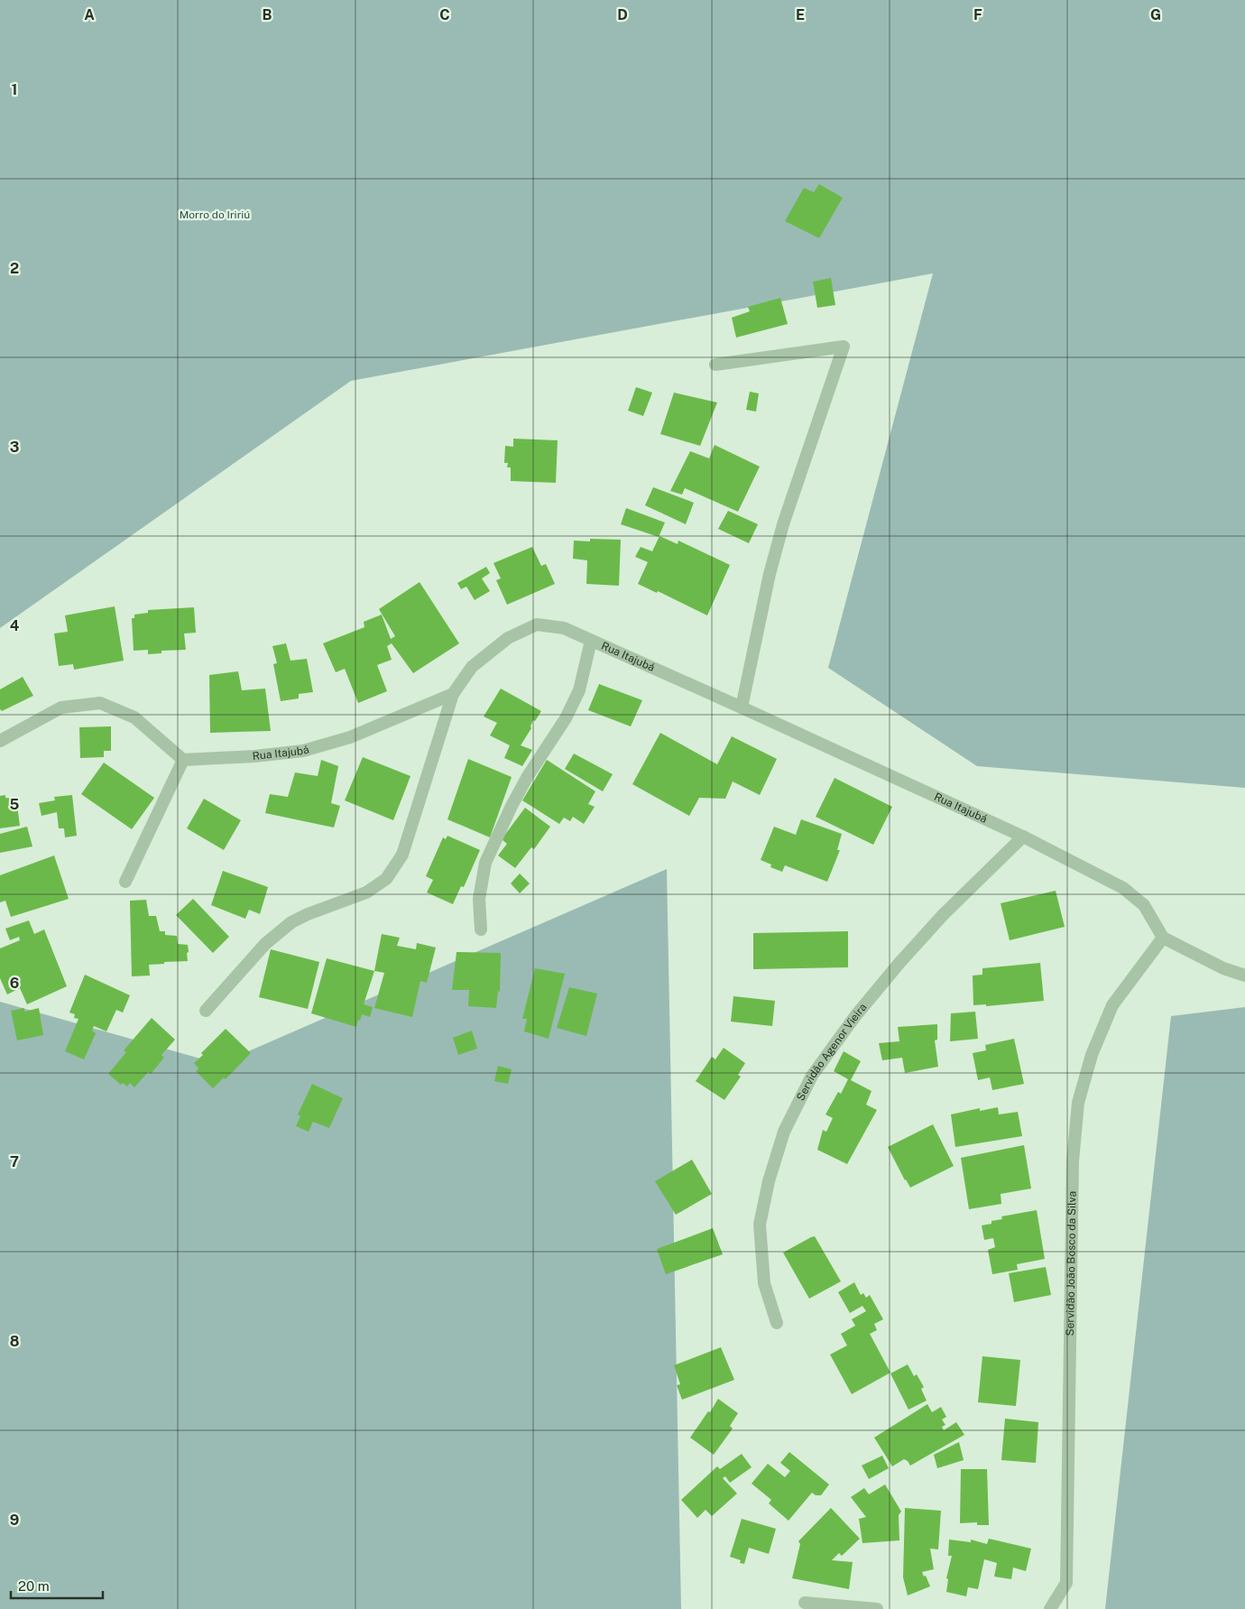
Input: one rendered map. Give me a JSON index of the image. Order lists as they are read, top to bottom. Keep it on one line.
{"streets":{"street":["Rua Itajubá","Servidão Agenor Vieira","Servidão João Bosco da Silva"]},"crossings":[["Rua Itajubá","Servidão Agenor Vieira"],["Rua Itajubá","Servidão João Bosco da Silva"]],"parks":["Morro do Iririú"],"scale_bar":"20 m","grid":{"columns":["A","B","C","D","E","F","G"],"rows":["1","2","3","4","5","6","7","8","9"]}}
